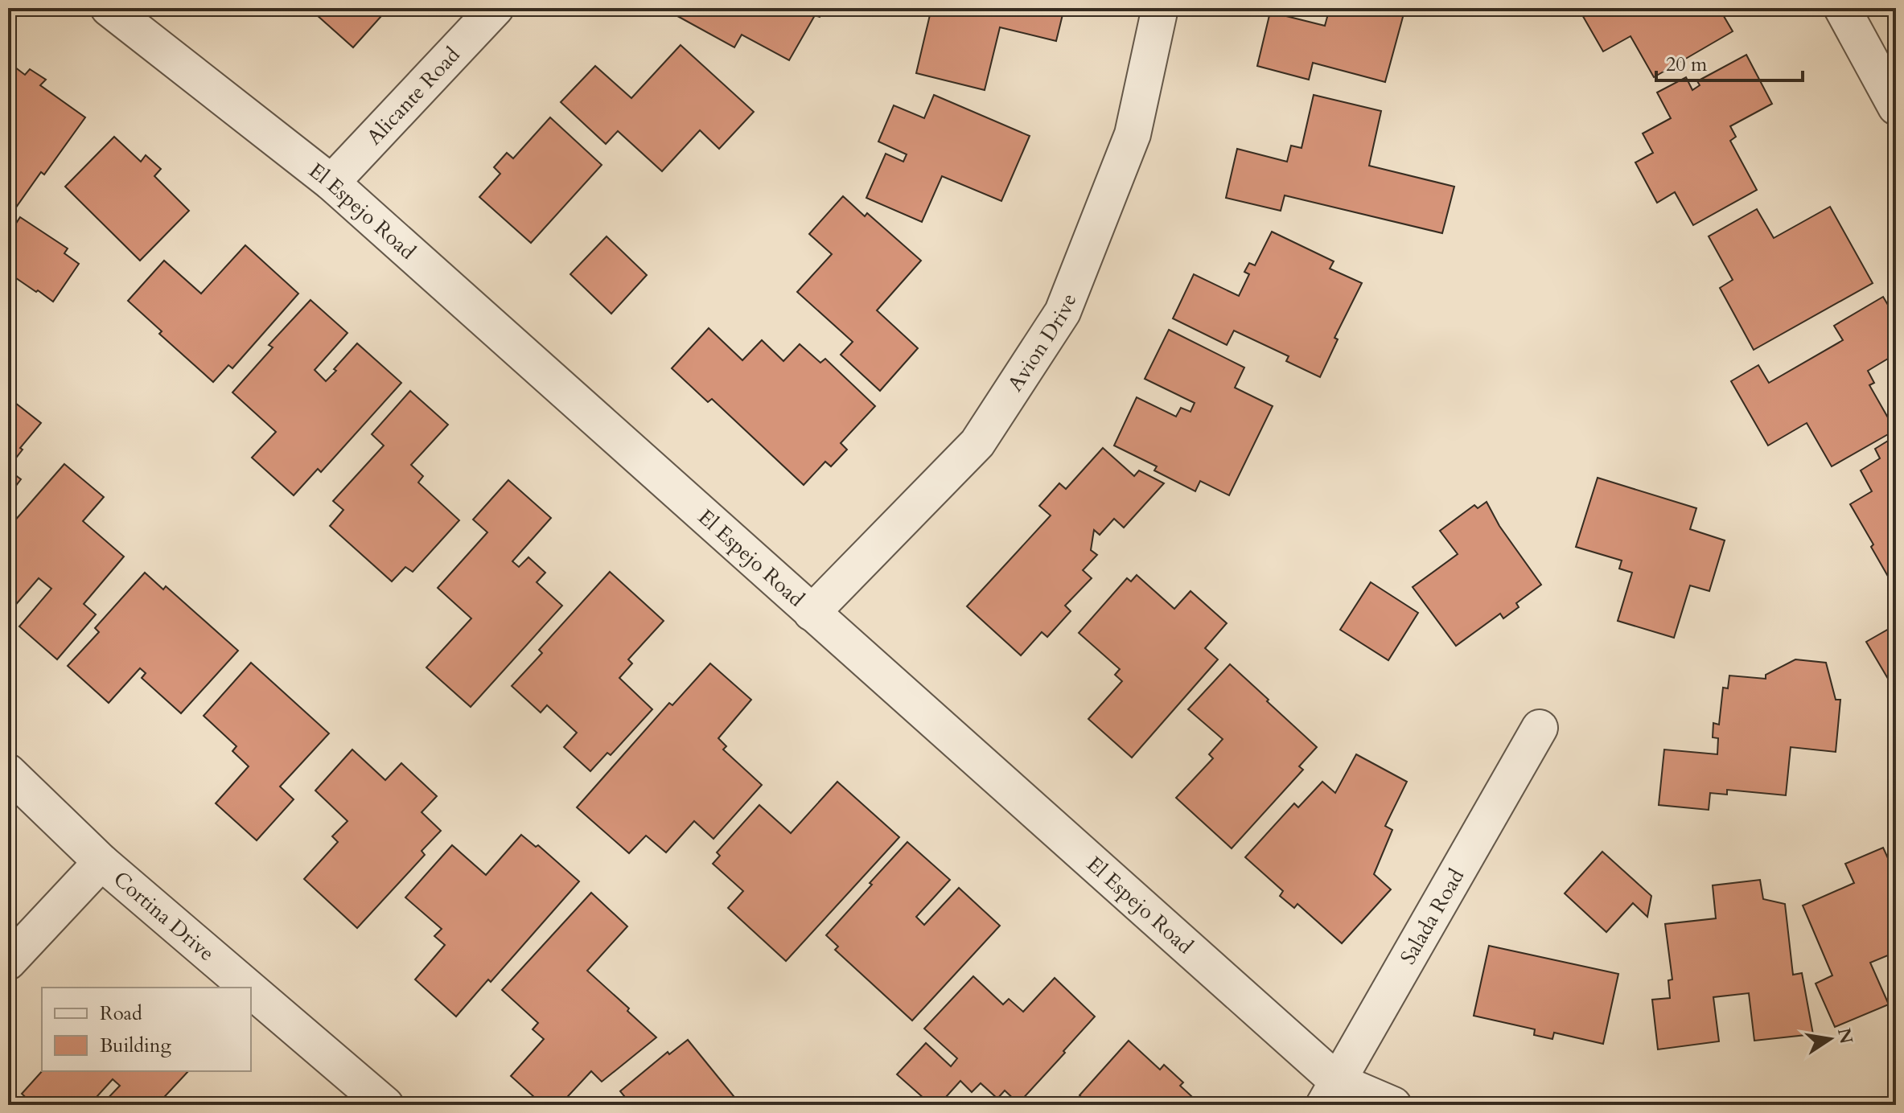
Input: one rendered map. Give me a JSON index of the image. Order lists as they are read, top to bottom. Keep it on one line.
{"streets":{"street":["Alicante Road","El Espejo Road","Avion Drive","Cortina Drive","Salada Road"]},"crossings":[["Alicante Road","El Espejo Road"],["El Espejo Road","Avion Drive"],["El Espejo Road","Salada Road"]],"legend":["Road","Building"],"scale_bar":"20 m","north":"right"}
